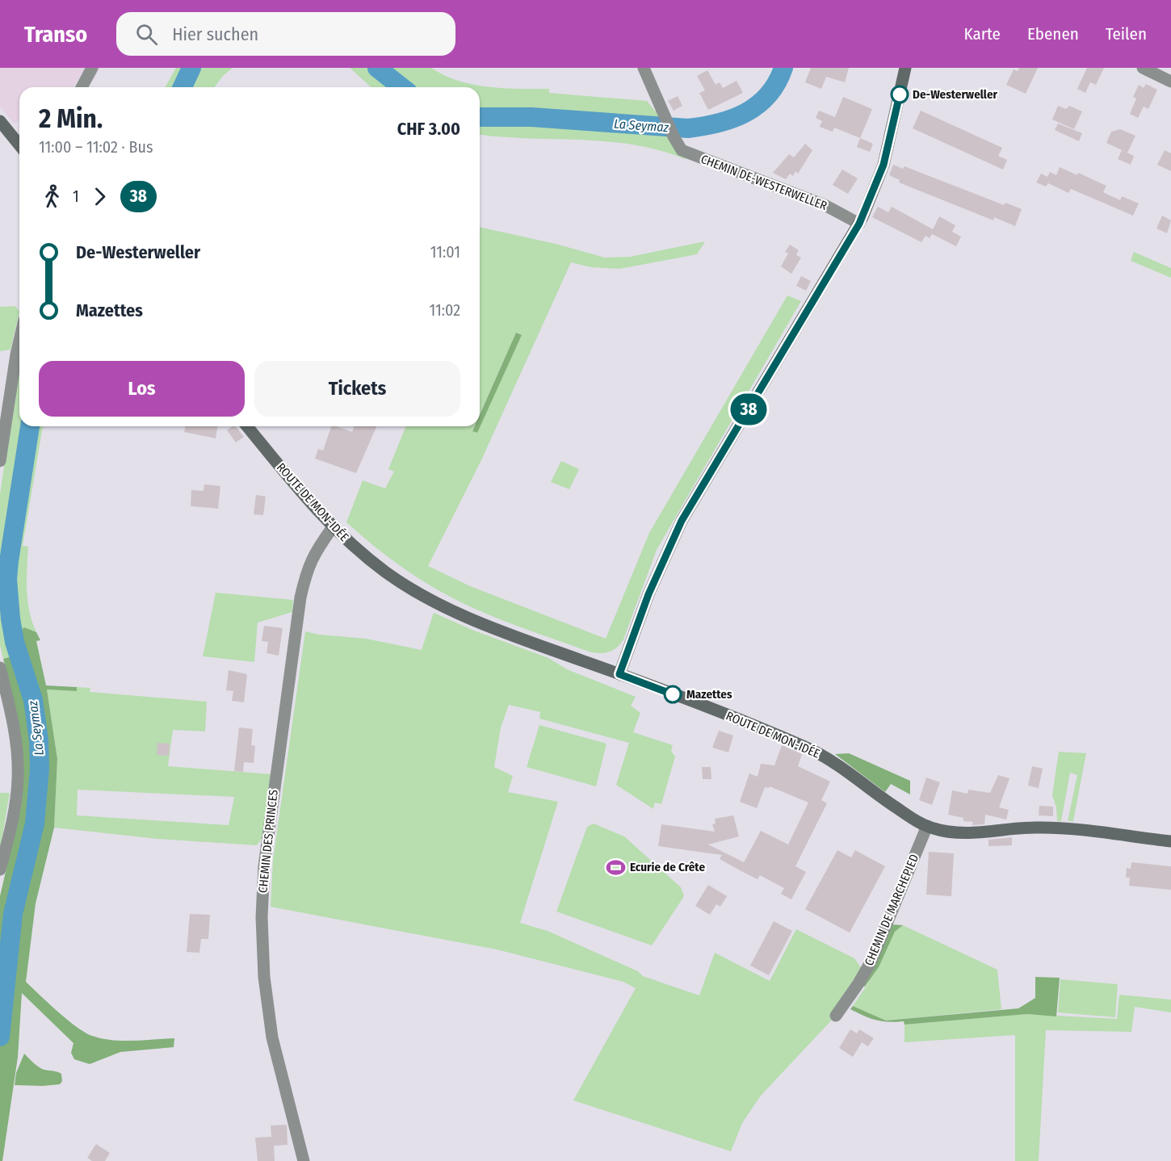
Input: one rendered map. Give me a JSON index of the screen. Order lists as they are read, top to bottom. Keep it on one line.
{"streets":{"street":["CHEMIN DE-WESTERWELLER","ROUTE DE MON-IDÉE","CHEMIN DES PRINCES","CHEMIN DE MARCHEPIED"]},"crossings":[["ROUTE DE MON-IDÉE","CHEMIN DES PRINCES"],["ROUTE DE MON-IDÉE","CHEMIN DE MARCHEPIED"]],"water":["La Seymaz"],"places":{"other":["De-Westerweller","Mazettes"],"sports":["Ecurie de Crête"]},"lines":["bus line 38"],"page":{"header":"Transo","search":"Hier suchen","nav":["Karte","Ebenen","Teilen"],"on_map":"38","heading":["2 Min.","11:00 – 11:02 · Bus","CHF 3.00"],"legs":["1","38"],"list":[{"name":"De-Westerweller","value":"11:01"},{"name":"Mazettes","value":"11:02"}],"buttons":["Los","Tickets"]}}
